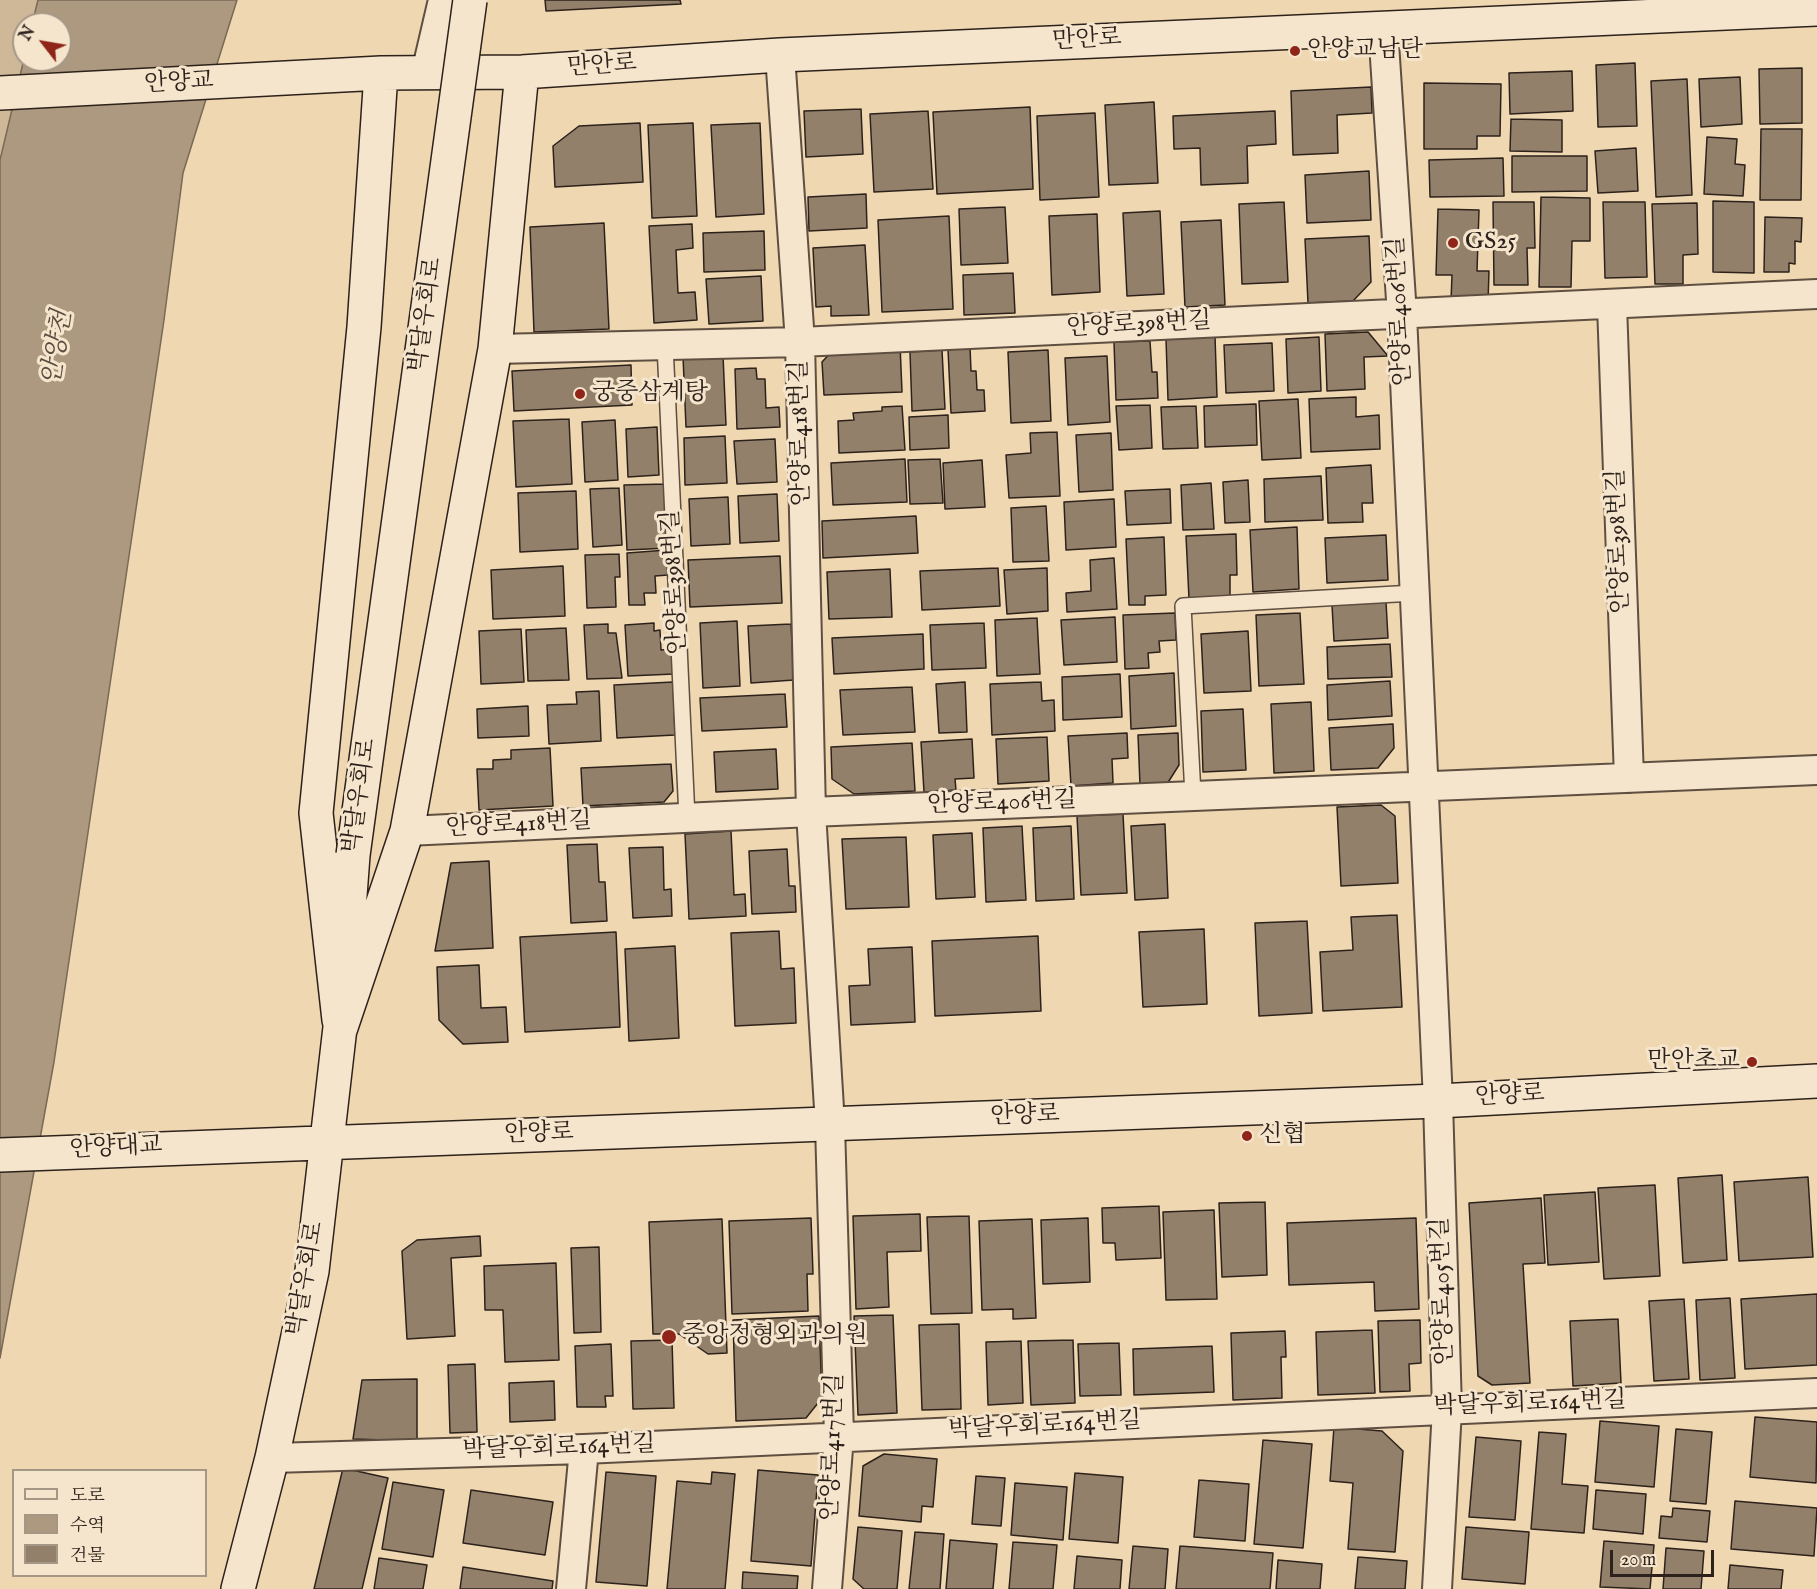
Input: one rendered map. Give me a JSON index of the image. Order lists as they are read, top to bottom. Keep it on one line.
{"streets":{"street":["만안로","안양교","안양로406번길","박달우회로","안양로398번길","안양로418번길","안양로","안양대교","안양로405번길","박달우회로164번길","안양로417번길"]},"crossings":[["만안로","안양교"],["만안로","안양로406번길"],["만안로","안양로418번길"],["안양로406번길","안양로398번길"],["안양로406번길","안양로418번길"],["안양로406번길","안양로"],["안양로406번길","안양로405번길"],["박달우회로","안양로"],["박달우회로","박달우회로164번길"],["안양로398번길","안양로418번길"],["안양로418번길","안양로"],["안양로418번길","안양로417번길"],["안양로","안양대교"],["안양로","안양로405번길"],["안양로","안양로417번길"],["안양로405번길","박달우회로164번길"],["박달우회로164번길","안양로417번길"]],"water":["안양천"],"places":["안양교남단","GS25","궁중삼계탕","만안초교","신협","중앙정형외과의원"],"legend":["도로","수역","건물"],"scale_bar":"20 m","north":"top left"}
